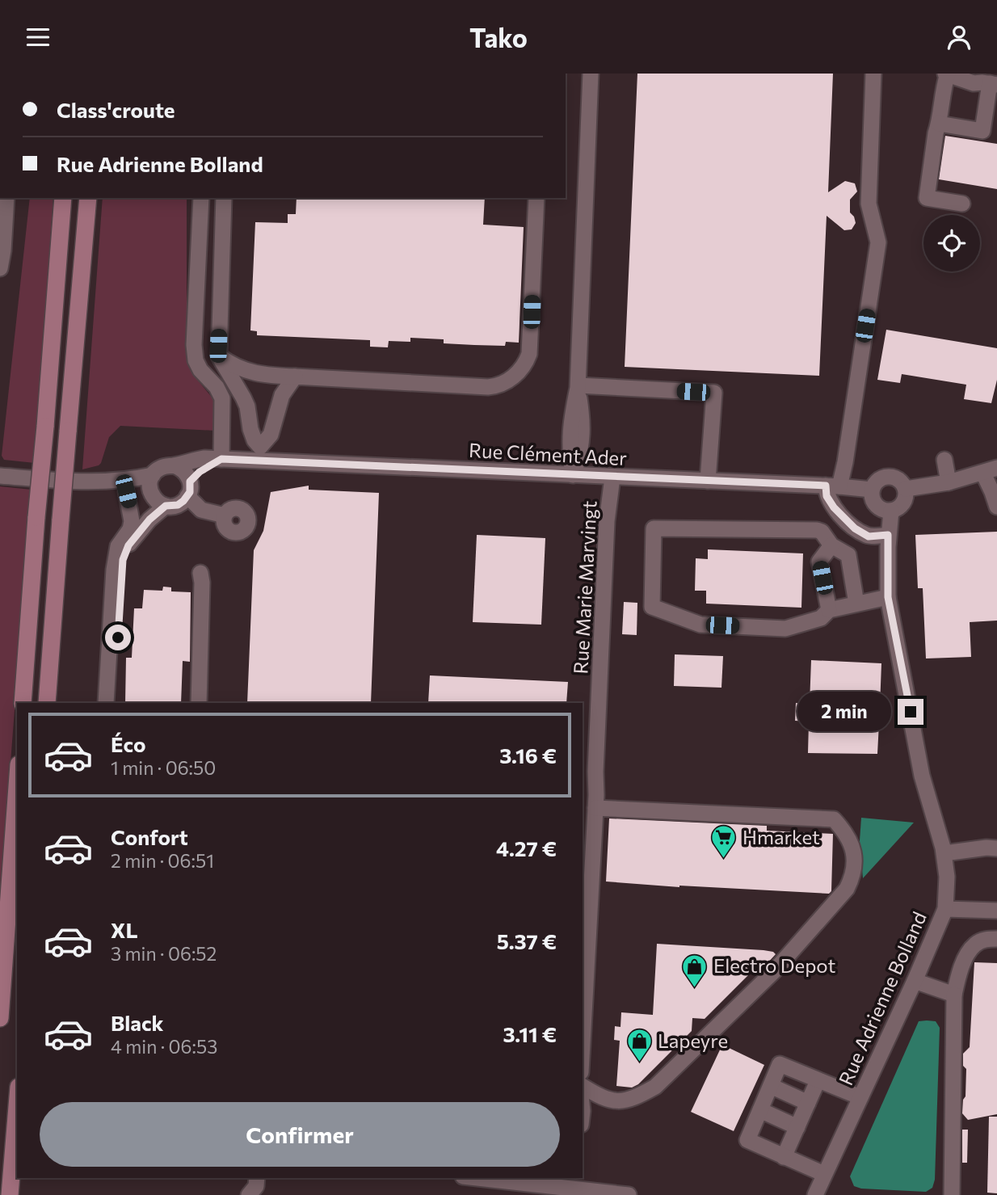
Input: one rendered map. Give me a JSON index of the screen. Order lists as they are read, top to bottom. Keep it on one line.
{"streets":{"street":["Rue Clément Ader","Rue Marie Marvingt","Rue Adrienne Bolland"]},"crossings":[["Rue Clément Ader","Rue Marie Marvingt"],["Rue Clément Ader","Rue Adrienne Bolland"]],"places":{"supermarket":["Hmarket"],"shop":["Electro Depot","Lapeyre"]},"page":{"header":"Tako","banner":["Class'croute","Rue Adrienne Bolland"],"bubble":"2 min","list":[{"name":"Éco","note":"1 min · 06:50","value":"3.16 €"},{"name":"Confort","note":"2 min · 06:51","value":"4.27 €"},{"name":"XL","note":"3 min · 06:52","value":"5.37 €"},{"name":"Black","note":"4 min · 06:53","value":"3.11 €"}],"buttons":"Confirmer"}}
